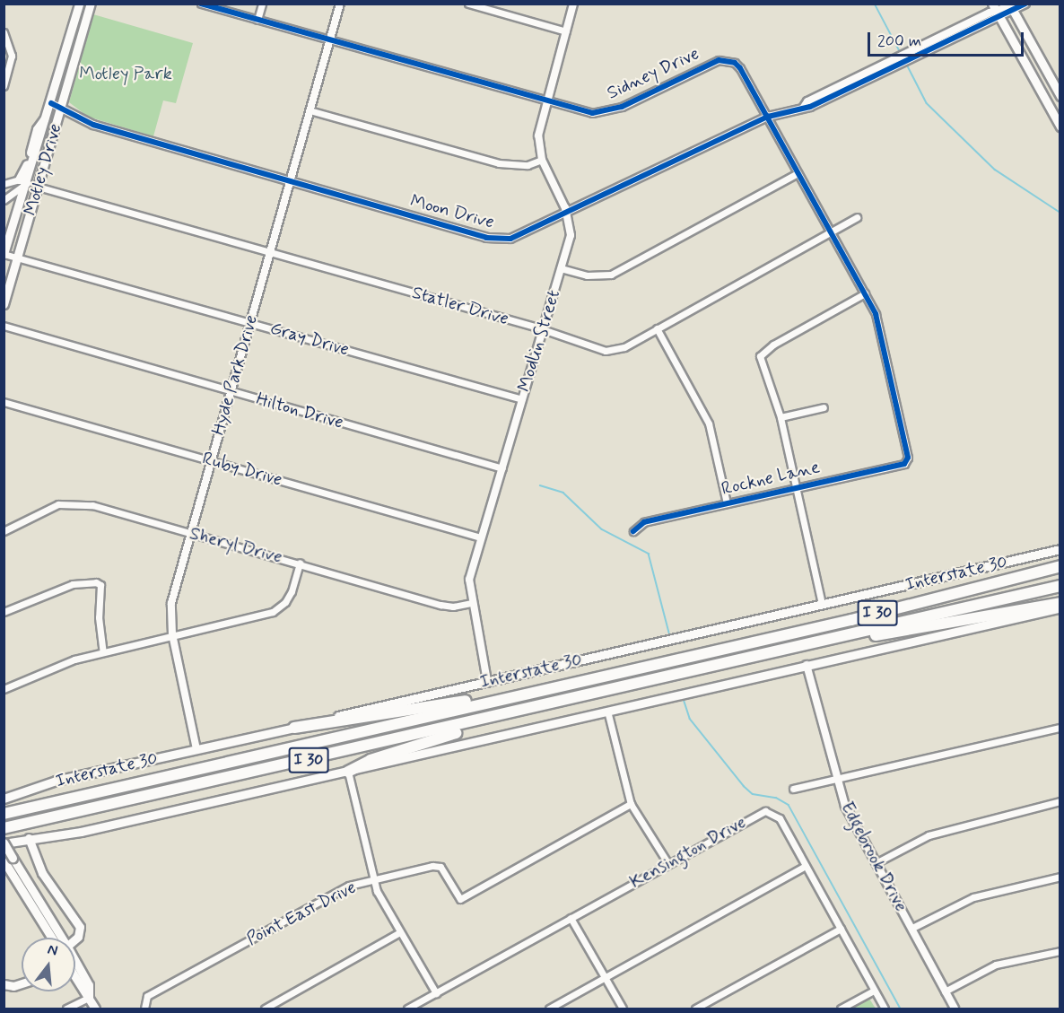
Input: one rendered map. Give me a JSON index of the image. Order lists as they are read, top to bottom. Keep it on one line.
{"streets":{"highway":["I 30"],"main road":["Motley Drive","Interstate 30"],"street":["Sidney Drive","Moon Drive","Statler Drive","Gray Drive","Modlin Street","Hyde Park Drive","Hilton Drive","Ruby Drive","Rockne Lane","Sheryl Drive","Kensington Drive","Edgebrook Drive","Point East Drive"]},"crossings":[["Sidney Drive","Moon Drive"],["Sidney Drive","Statler Drive"],["Sidney Drive","Modlin Street"],["Sidney Drive","Hyde Park Drive"],["Sidney Drive","Rockne Lane"],["Motley Drive","Moon Drive"],["Motley Drive","Statler Drive"],["Motley Drive","Gray Drive"],["Moon Drive","Modlin Street"],["Moon Drive","Hyde Park Drive"],["Statler Drive","Modlin Street"],["Statler Drive","Hyde Park Drive"],["Gray Drive","Modlin Street"],["Gray Drive","Hyde Park Drive"],["Modlin Street","Hilton Drive"],["Modlin Street","Ruby Drive"],["Modlin Street","Sheryl Drive"],["Modlin Street","Interstate 30"],["Hyde Park Drive","Hilton Drive"],["Hyde Park Drive","Ruby Drive"],["Hyde Park Drive","Sheryl Drive"],["Hyde Park Drive","Interstate 30"]],"parks":["Motley Park"],"scale_bar":"200 m","north":"top"}
